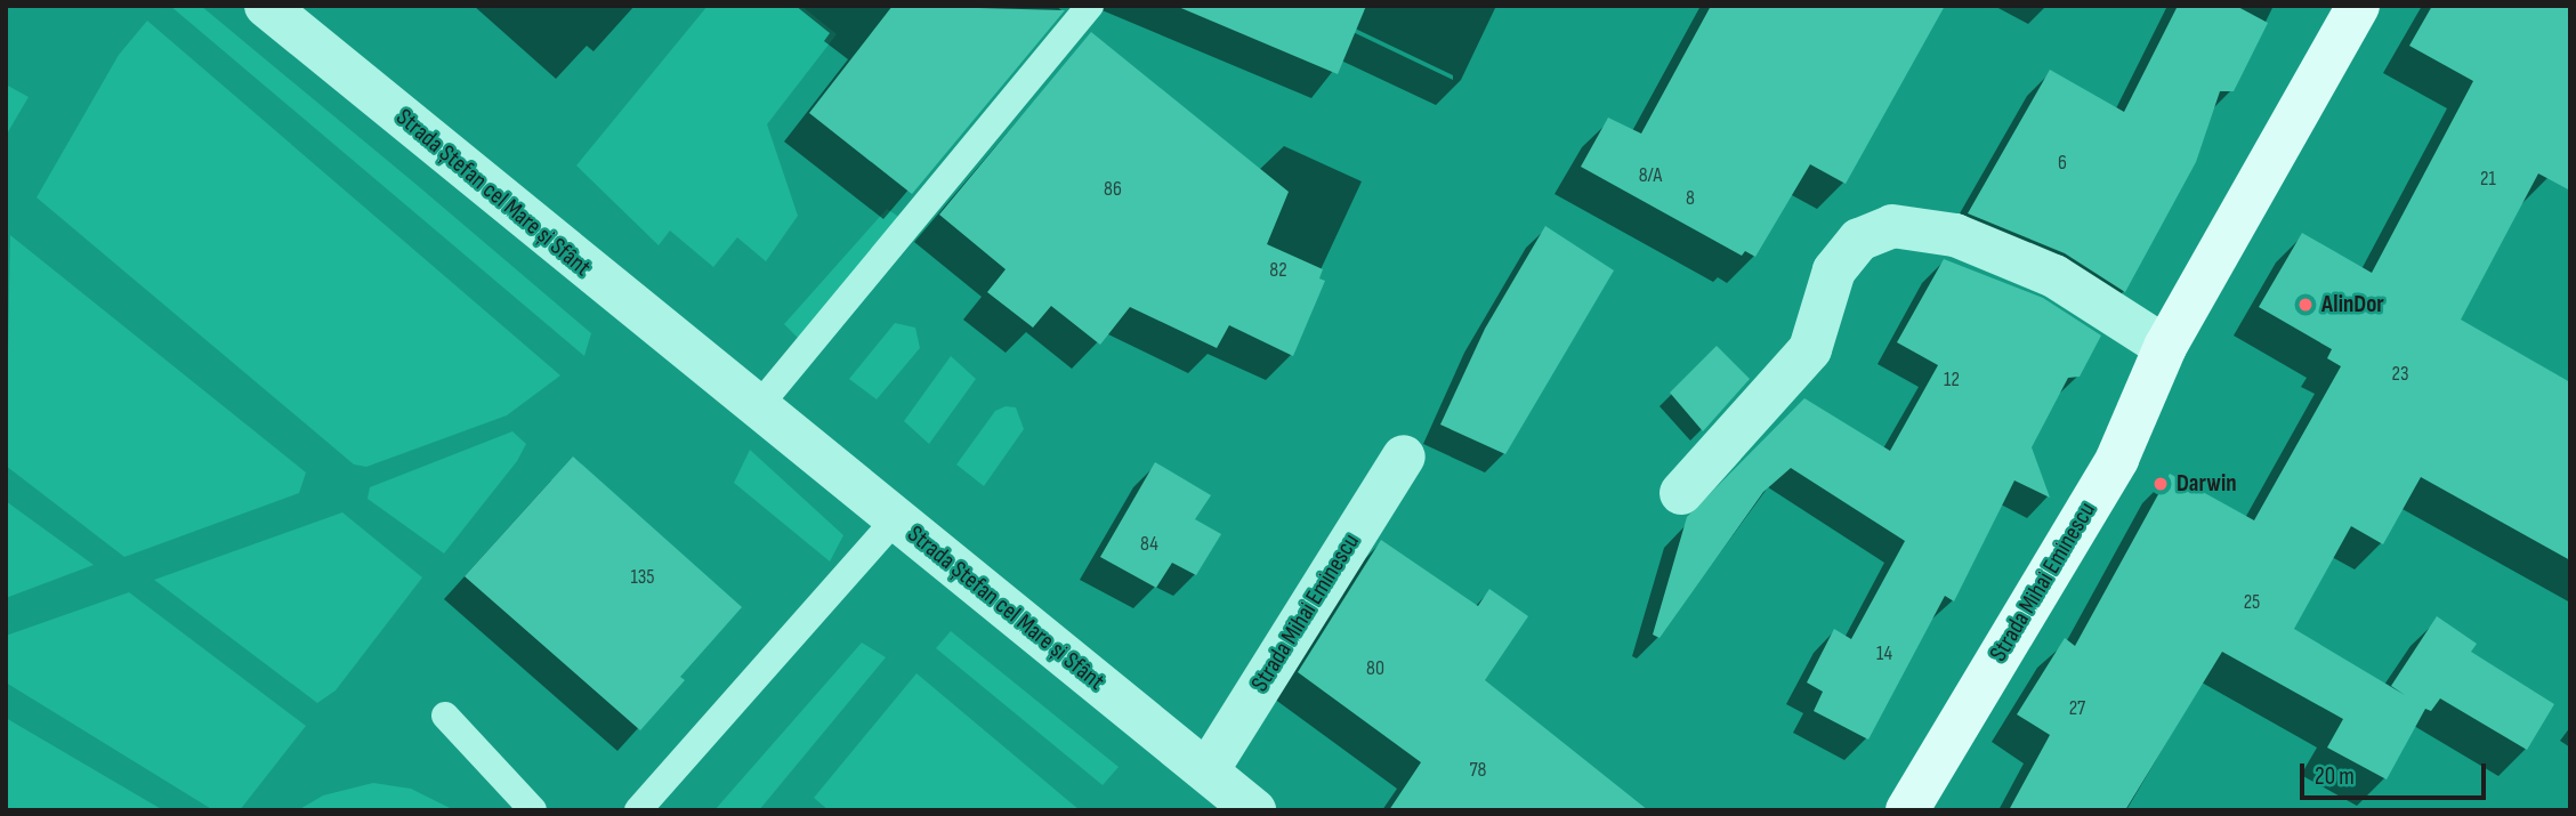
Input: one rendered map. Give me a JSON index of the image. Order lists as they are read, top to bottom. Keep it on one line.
{"streets":{"main road":["Strada Mihai Eminescu"],"street":["Strada Ștefan cel Mare și Sfânt"]},"crossings":[["Strada Ștefan cel Mare și Sfânt","Strada Mihai Eminescu"]],"places":["AlinDor","Darwin"],"house_numbers":["6","8/A","21","86","8","82","23","12","84","135","25","14","80","27","78"],"scale_bar":"20 m"}
